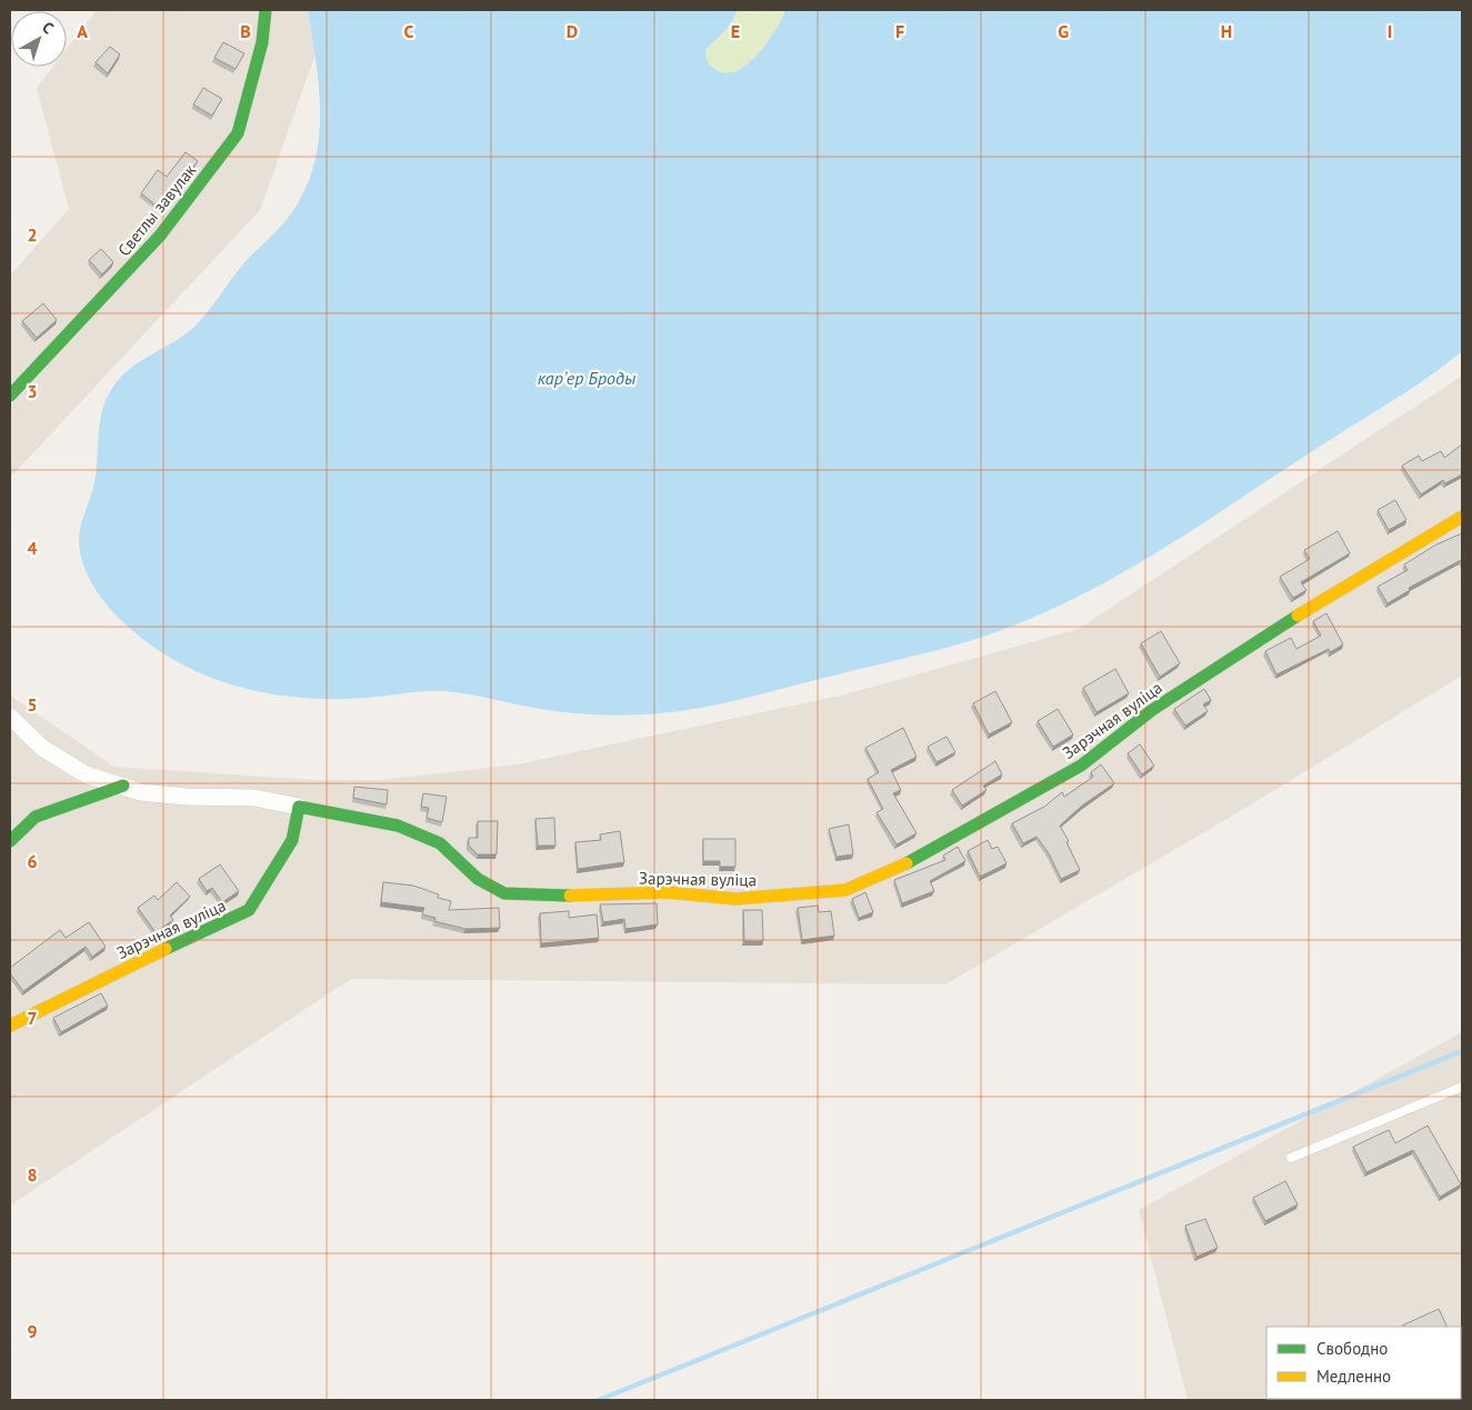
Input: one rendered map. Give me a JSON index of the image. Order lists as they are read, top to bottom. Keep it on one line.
{"streets":{"street":["Светлы завулак","Зарэчная вуліца"]},"water":["карʼер Броды"],"legend":["Свободно","Медленно"],"north":"top right","grid":{"columns":["A","B","C","D","E","F","G","H","I"],"rows":["2","3","4","5","6","7","8","9"]}}
